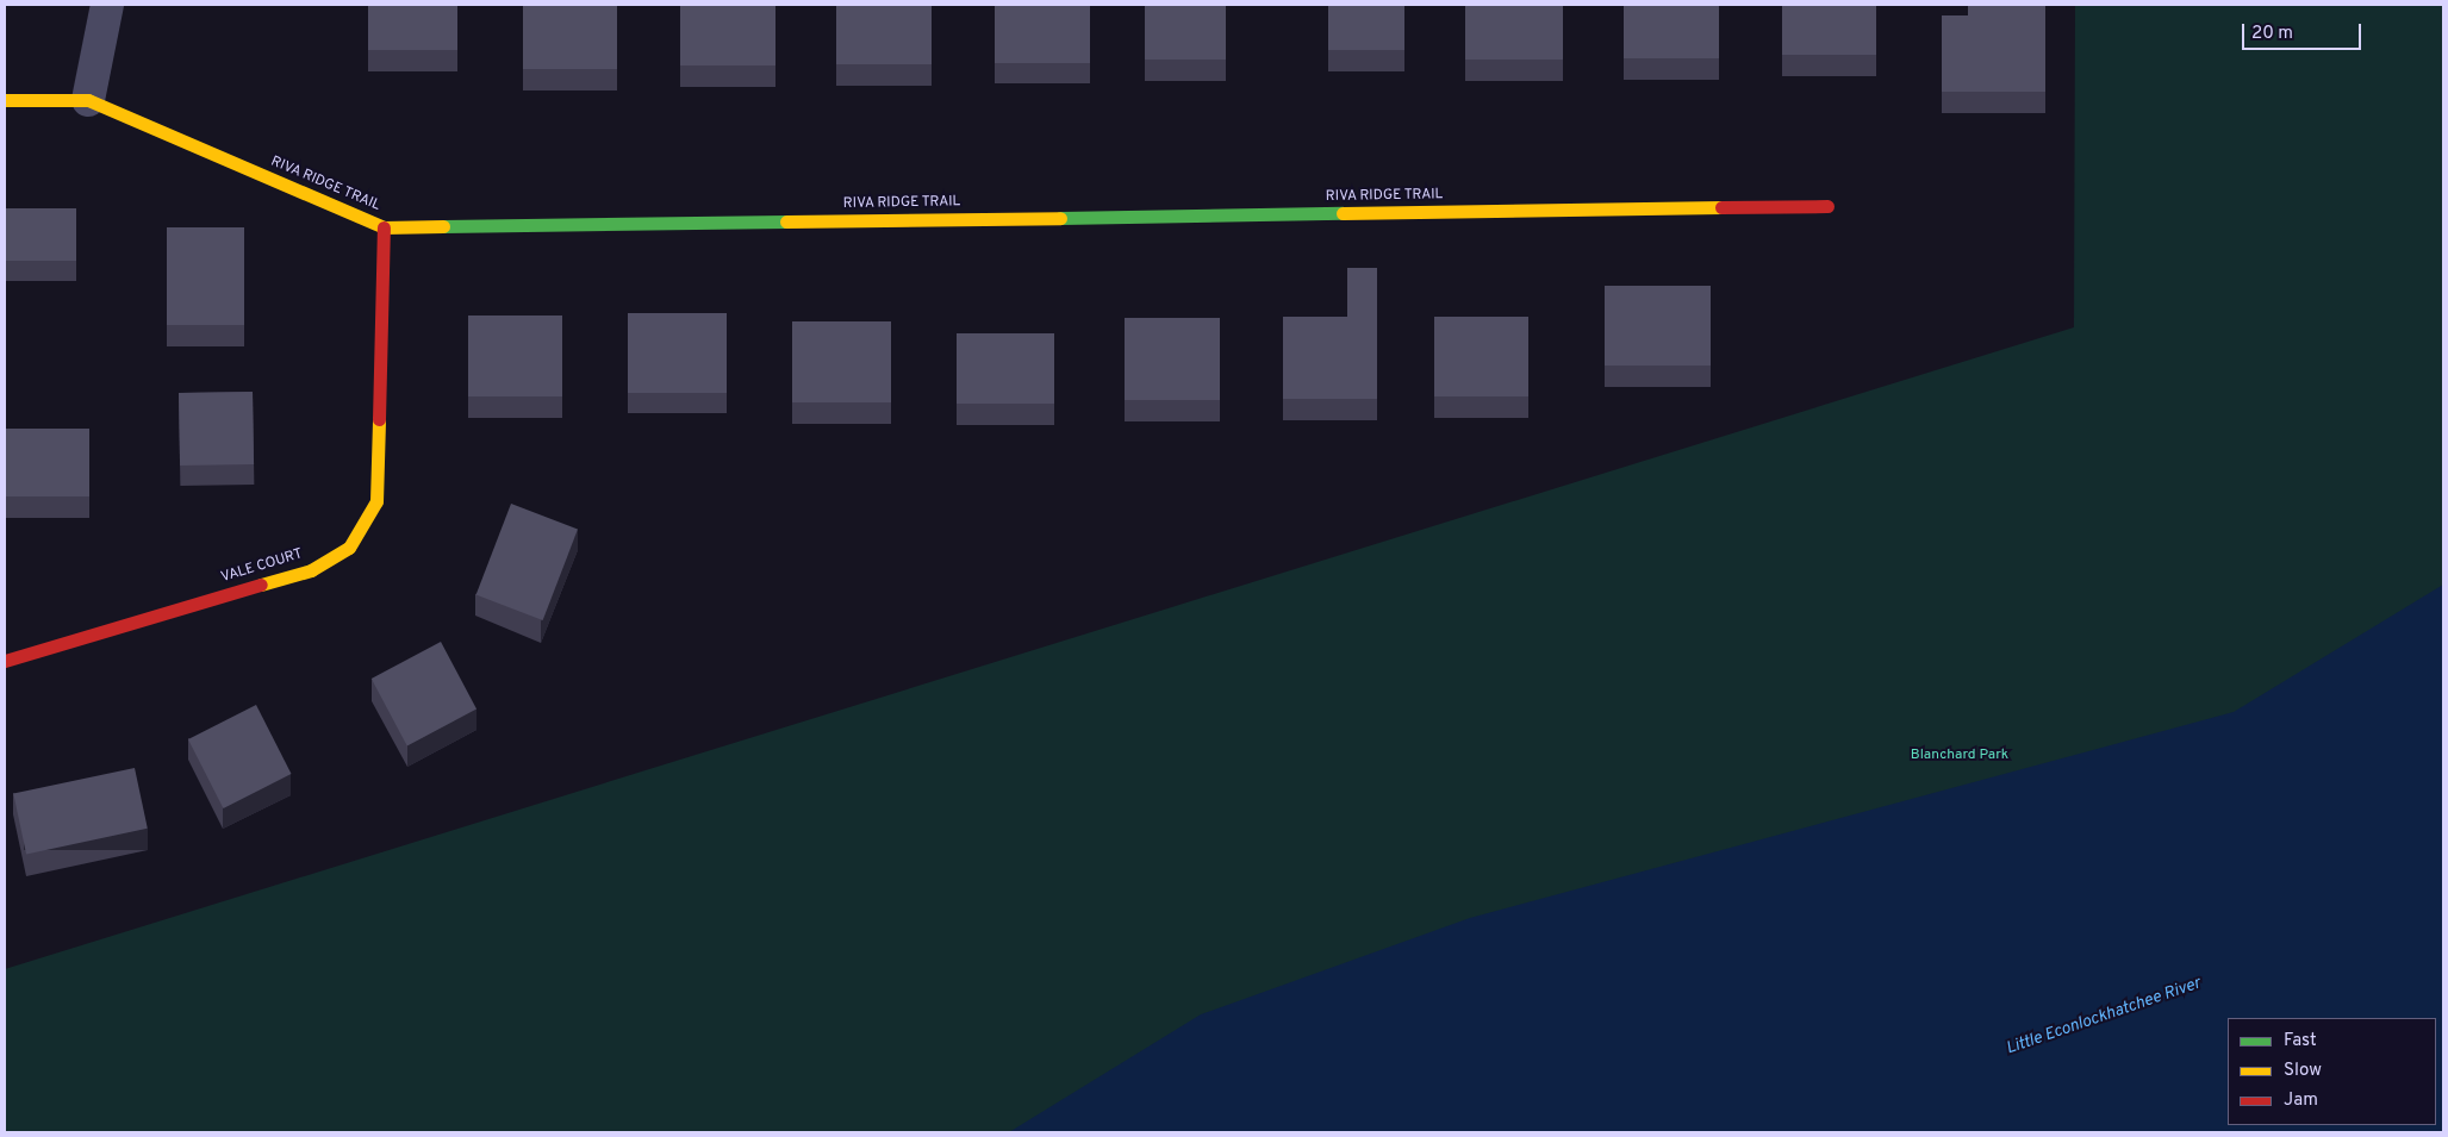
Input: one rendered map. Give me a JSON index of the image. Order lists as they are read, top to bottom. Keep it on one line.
{"streets":{"street":["RIVA RIDGE TRAIL","VALE COURT"]},"crossings":[["RIVA RIDGE TRAIL","VALE COURT"]],"water":["Little Econlockhatchee River"],"parks":["Blanchard Park"],"legend":["Fast","Slow","Jam"],"scale_bar":"20 m"}
